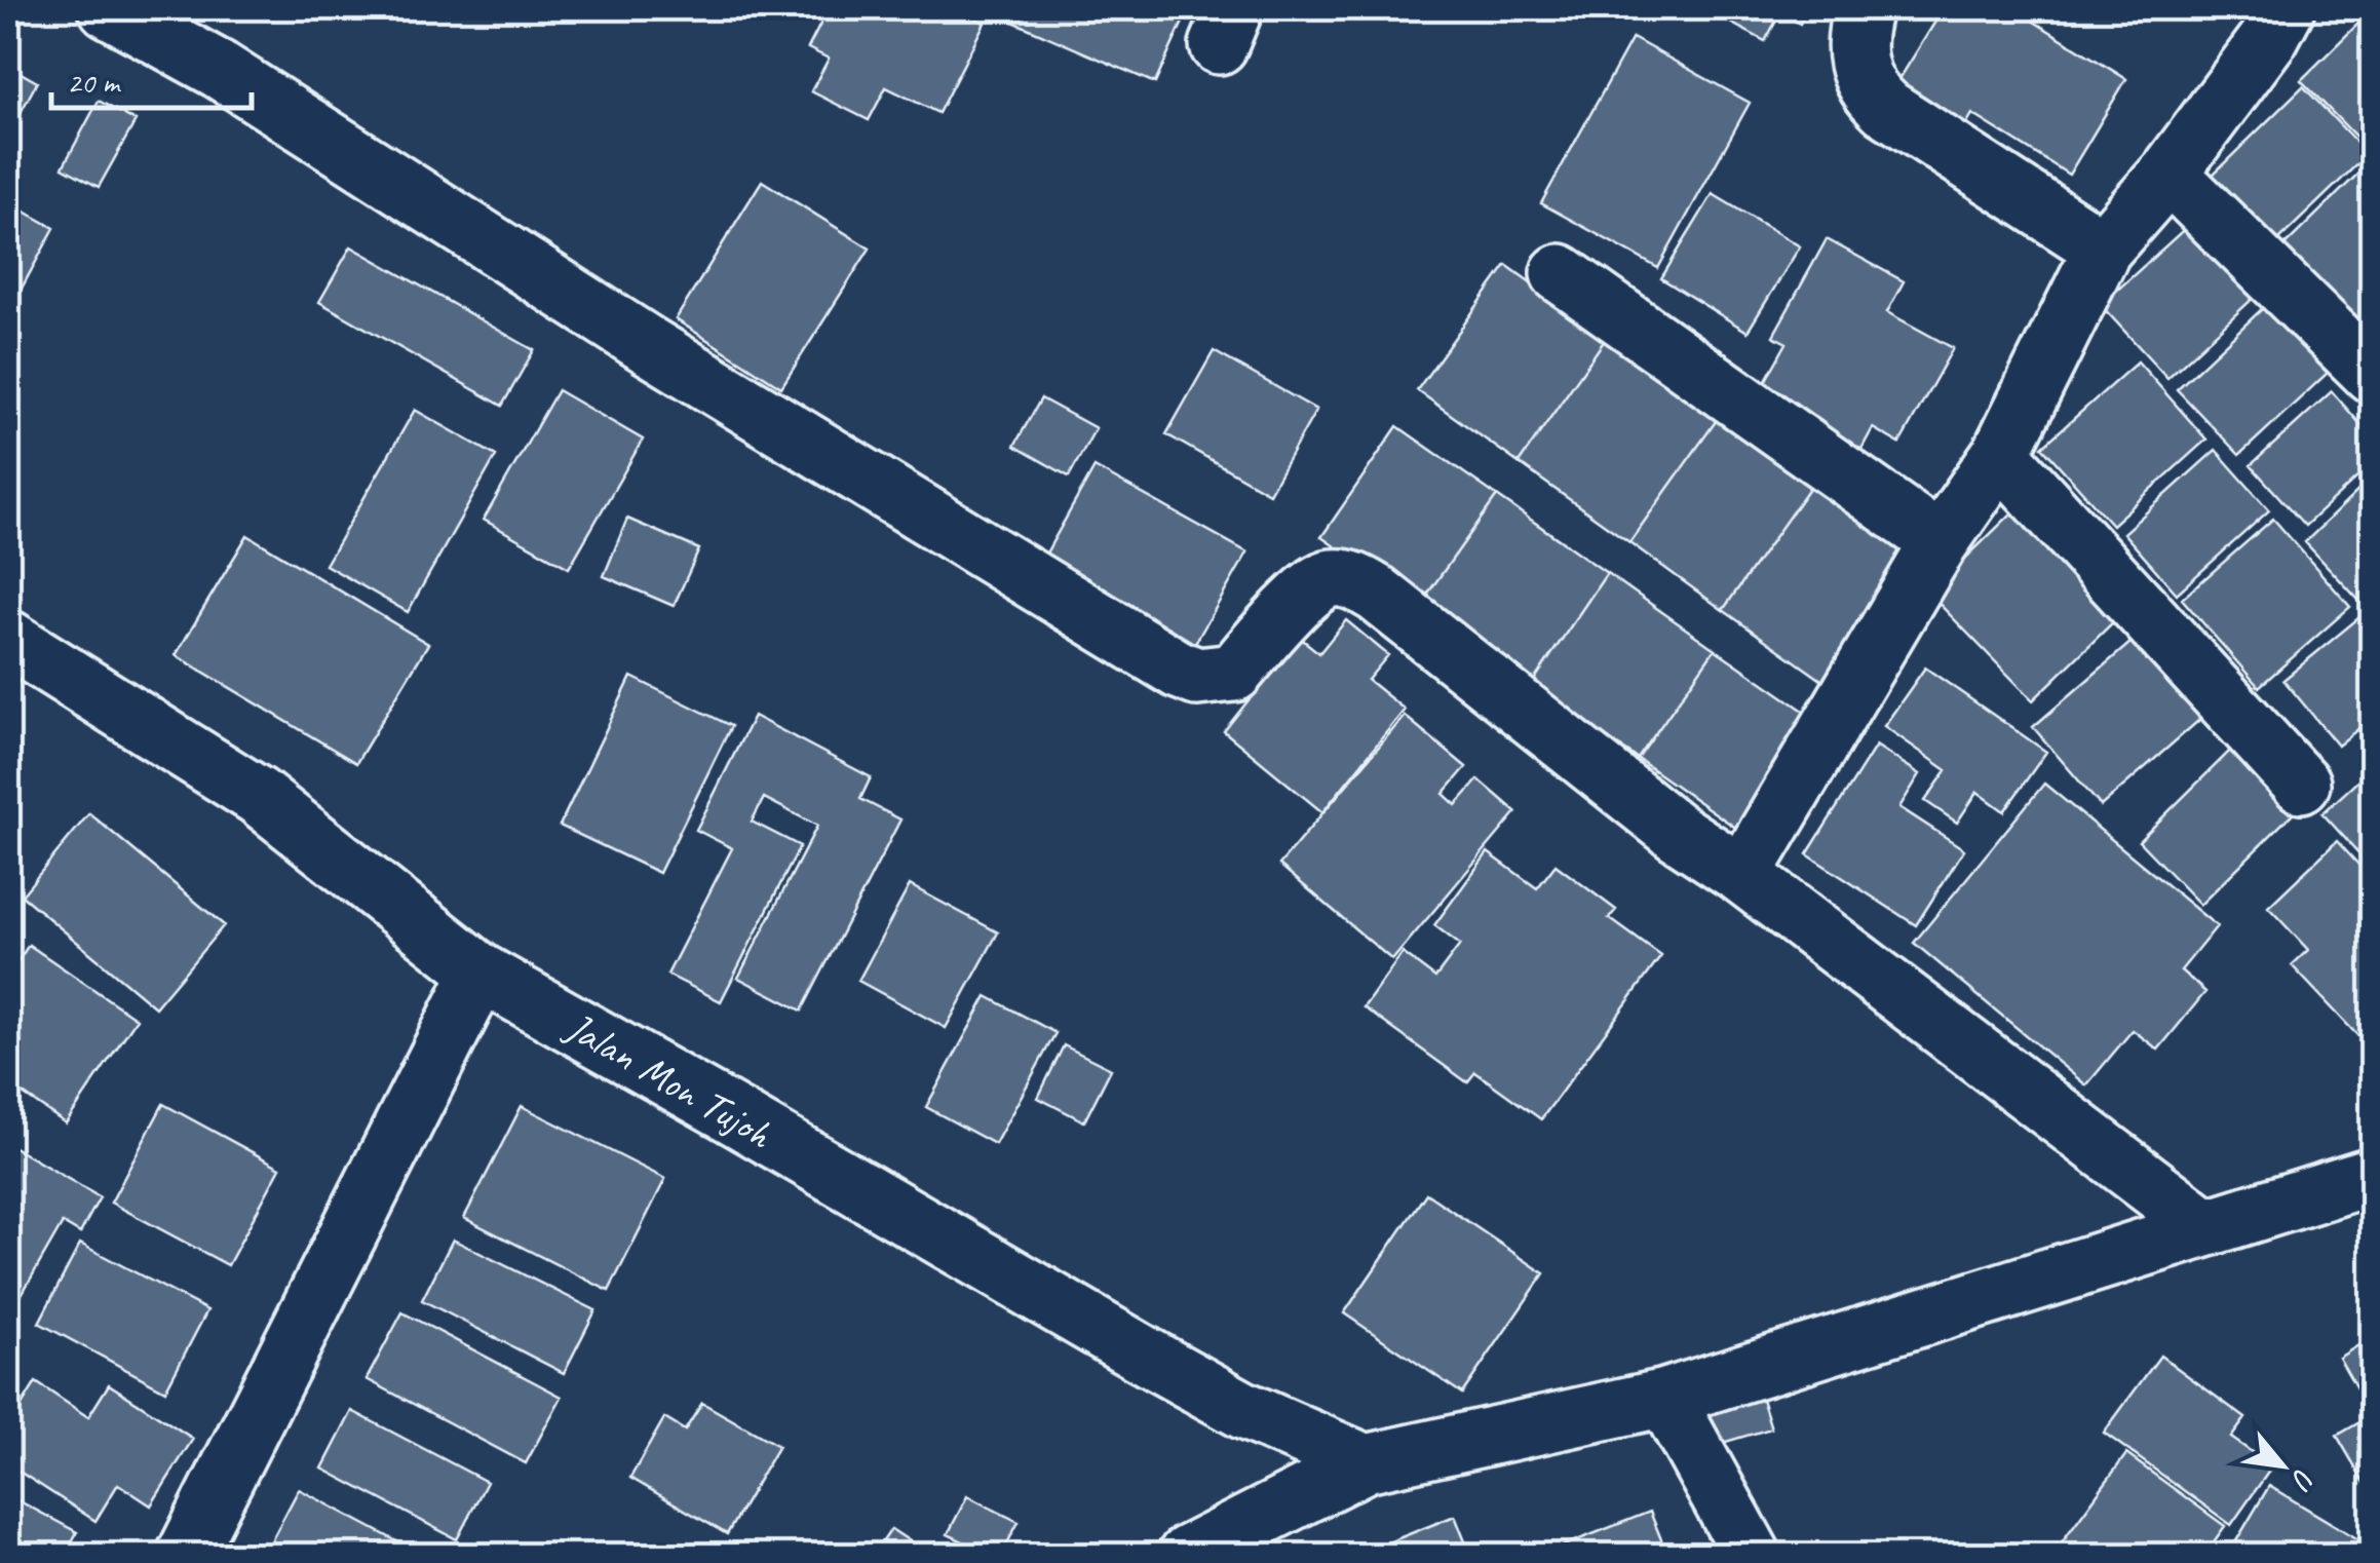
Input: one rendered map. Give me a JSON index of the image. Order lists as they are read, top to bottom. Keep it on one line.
{"streets":{"street":["Jalan Mon Tujoh"]},"scale_bar":"20 m","north":"bottom right"}
